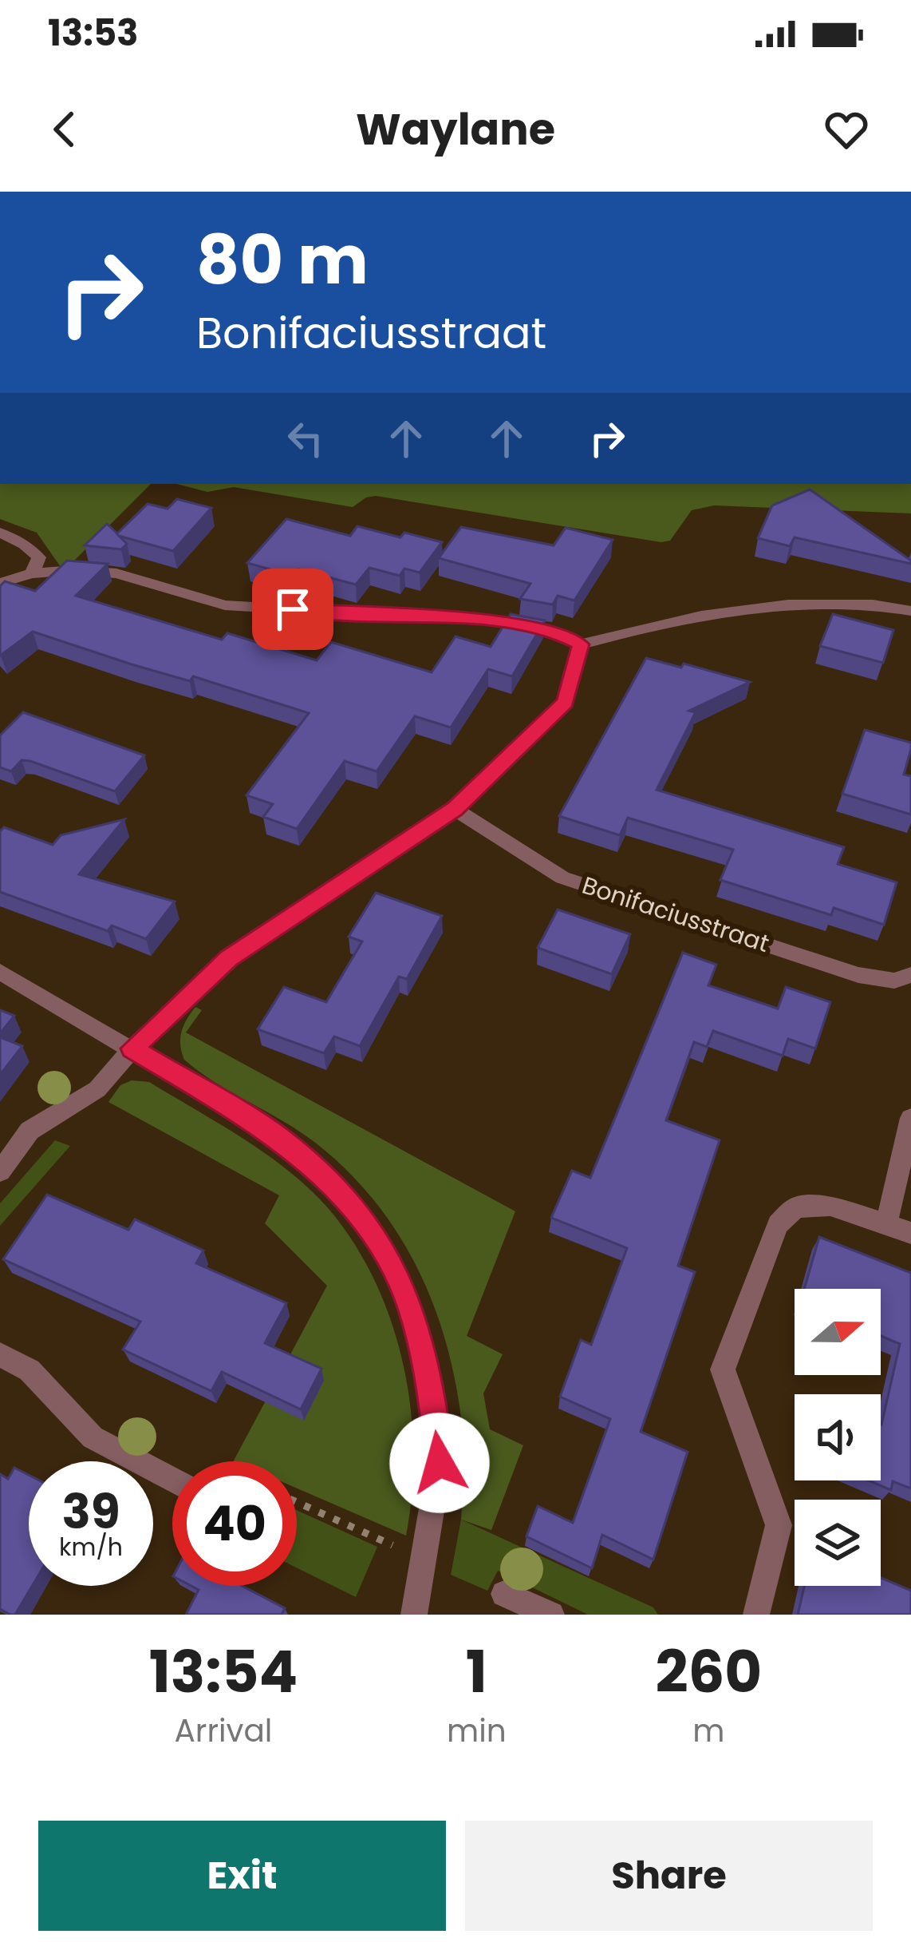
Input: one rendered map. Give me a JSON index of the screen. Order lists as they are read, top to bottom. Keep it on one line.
{"streets":{"street":["Bonifaciusstraat"]},"north":"right","page":{"status":"13:53","header":"Waylane","turn":["80 m","Bonifaciusstraat"],"speed":"39 km/h","limit":"40","eta":["13:54","Arrival","1","min","260","m"],"buttons":["Exit","Share"]}}
